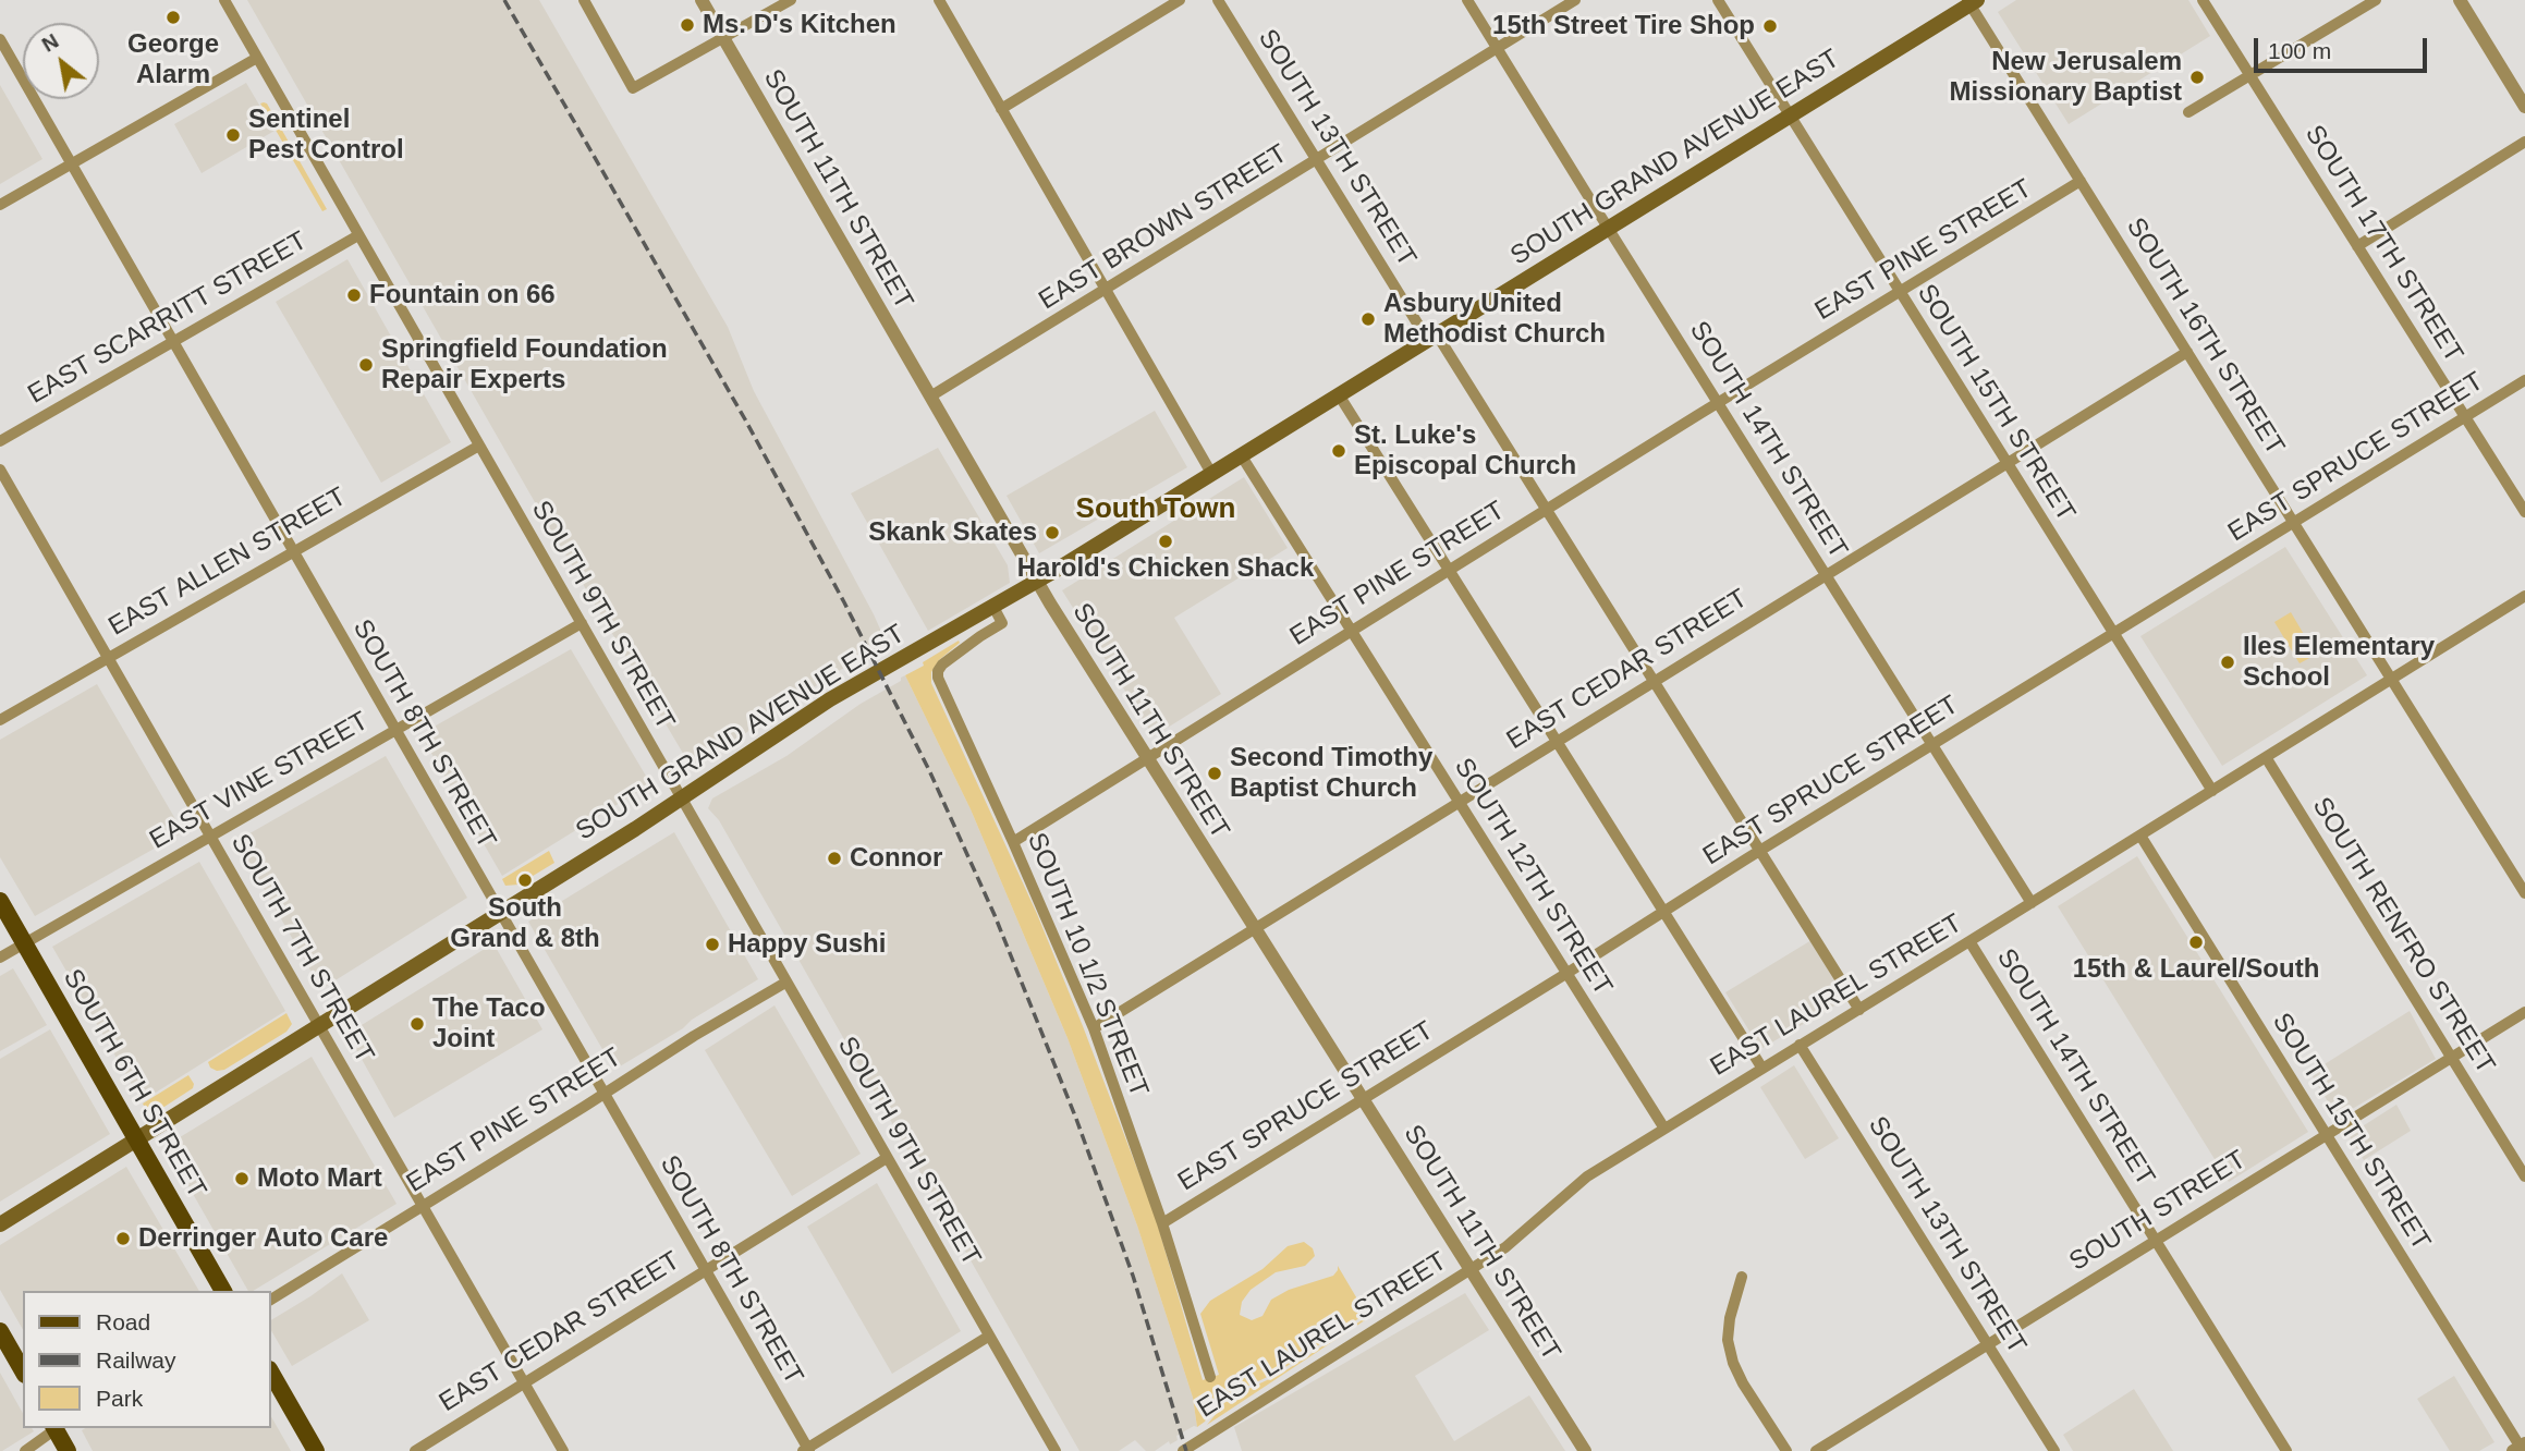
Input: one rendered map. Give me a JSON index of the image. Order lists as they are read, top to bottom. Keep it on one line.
{"streets":{"main road":["SOUTH GRAND AVENUE EAST","SOUTH 6TH STREET"],"street":["SOUTH 13TH STREET","SOUTH 11TH STREET","EAST BROWN STREET","SOUTH 17TH STREET","EAST PINE STREET","EAST SCARRITT STREET","SOUTH 16TH STREET","SOUTH 15TH STREET","SOUTH 14TH STREET","EAST SPRUCE STREET","EAST ALLEN STREET","SOUTH 9TH STREET","EAST CEDAR STREET","SOUTH 8TH STREET","EAST VINE STREET","SOUTH 12TH STREET","SOUTH RENFRO STREET","SOUTH 7TH STREET","SOUTH 10 1/2 STREET","EAST LAUREL STREET","SOUTH STREET"]},"crossings":[["SOUTH 13TH STREET","SOUTH GRAND AVENUE EAST"],["SOUTH 13TH STREET","EAST BROWN STREET"],["SOUTH 13TH STREET","EAST PINE STREET"],["SOUTH 13TH STREET","EAST SPRUCE STREET"],["SOUTH 13TH STREET","EAST CEDAR STREET"],["SOUTH 13TH STREET","EAST LAUREL STREET"],["SOUTH 13TH STREET","SOUTH STREET"],["SOUTH GRAND AVENUE EAST","SOUTH 11TH STREET"],["SOUTH GRAND AVENUE EAST","SOUTH 16TH STREET"],["SOUTH GRAND AVENUE EAST","SOUTH 15TH STREET"],["SOUTH GRAND AVENUE EAST","SOUTH 14TH STREET"],["SOUTH GRAND AVENUE EAST","SOUTH 9TH STREET"],["SOUTH GRAND AVENUE EAST","SOUTH 8TH STREET"],["SOUTH GRAND AVENUE EAST","SOUTH 12TH STREET"],["SOUTH GRAND AVENUE EAST","SOUTH 7TH STREET"],["SOUTH GRAND AVENUE EAST","SOUTH 10 1/2 STREET"],["SOUTH GRAND AVENUE EAST","SOUTH 6TH STREET"],["SOUTH 11TH STREET","EAST BROWN STREET"],["SOUTH 11TH STREET","EAST PINE STREET"],["SOUTH 11TH STREET","EAST SPRUCE STREET"],["SOUTH 11TH STREET","EAST CEDAR STREET"],["SOUTH 11TH STREET","EAST LAUREL STREET"],["EAST BROWN STREET","SOUTH 14TH STREET"],["SOUTH 17TH STREET","EAST SPRUCE STREET"],["EAST PINE STREET","SOUTH 16TH STREET"],["EAST PINE STREET","SOUTH 15TH STREET"],["EAST PINE STREET","SOUTH 14TH STREET"],["EAST PINE STREET","SOUTH 9TH STREET"],["EAST PINE STREET","SOUTH 8TH STREET"],["EAST PINE STREET","SOUTH 12TH STREET"],["EAST PINE STREET","SOUTH 7TH STREET"],["EAST PINE STREET","SOUTH 10 1/2 STREET"],["EAST SCARRITT STREET","SOUTH 9TH STREET"],["EAST SCARRITT STREET","SOUTH 8TH STREET"],["SOUTH 16TH STREET","EAST SPRUCE STREET"],["SOUTH 16TH STREET","EAST CEDAR STREET"],["SOUTH 16TH STREET","EAST LAUREL STREET"],["SOUTH 15TH STREET","EAST SPRUCE STREET"],["SOUTH 15TH STREET","EAST CEDAR STREET"],["SOUTH 15TH STREET","EAST LAUREL STREET"],["SOUTH 15TH STREET","SOUTH STREET"],["SOUTH 14TH STREET","EAST SPRUCE STREET"],["SOUTH 14TH STREET","EAST CEDAR STREET"],["SOUTH 14TH STREET","EAST LAUREL STREET"],["SOUTH 14TH STREET","SOUTH STREET"],["EAST SPRUCE STREET","SOUTH 12TH STREET"],["EAST SPRUCE STREET","SOUTH 10 1/2 STREET"],["EAST ALLEN STREET","SOUTH 9TH STREET"],["EAST ALLEN STREET","SOUTH 8TH STREET"],["EAST ALLEN STREET","SOUTH 7TH STREET"],["SOUTH 9TH STREET","EAST CEDAR STREET"],["SOUTH 9TH STREET","EAST VINE STREET"],["EAST CEDAR STREET","SOUTH 8TH STREET"],["EAST CEDAR STREET","SOUTH 12TH STREET"],["EAST CEDAR STREET","SOUTH 7TH STREET"],["EAST CEDAR STREET","SOUTH 10 1/2 STREET"],["SOUTH 8TH STREET","EAST VINE STREET"],["EAST VINE STREET","SOUTH 7TH STREET"],["EAST VINE STREET","SOUTH 6TH STREET"],["SOUTH 12TH STREET","EAST LAUREL STREET"],["SOUTH RENFRO STREET","EAST LAUREL STREET"],["SOUTH RENFRO STREET","SOUTH STREET"]],"districts":["South Town"],"places":["George Alarm","Ms. D's Kitchen","15th Street Tire Shop","New Jerusalem Missionary Baptist","Sentinel Pest Control","Fountain on 66","Asbury United Methodist Church","Springfield Foundation Repair Experts","St. Luke's Episcopal Church","Skank Skates","Harold's Chicken Shack","Iles Elementary School","Second Timothy Baptist Church","Connor","South Grand & 8th","15th & Laurel/South","Happy Sushi","The Taco Joint","Moto Mart","Derringer Auto Care"],"legend":["Road","Railway","Park"],"scale_bar":"100 m","north":"top left"}
